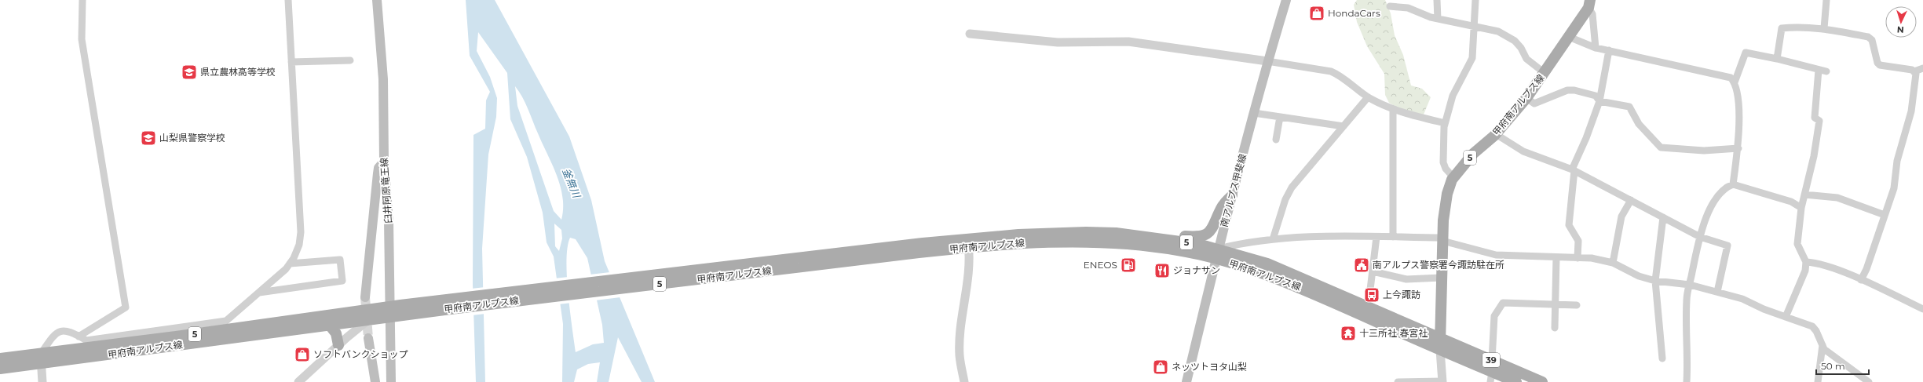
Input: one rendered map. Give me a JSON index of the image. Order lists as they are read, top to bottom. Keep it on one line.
{"streets":{"main road":["甲府南アルプス線","5","臼井阿原竜王線","南アルプス甲斐線","39"]},"crossings":[["甲府南アルプス線","臼井阿原竜王線"],["甲府南アルプス線","南アルプス甲斐線"],["甲府南アルプス線","39"]],"water":["釜無川"],"places":{"shop":["HondaCars","ソフトバンクショップ","ネッツトヨタ山梨"],"school or university":["県立農林高等学校","山梨県警察学校"],"fuel station":["ENEOS"],"public building":["南アルプス警察署今諏訪駐在所"],"restaurant":["ジョナサン"],"bus stop":["上今諏訪"],"temple":["十三所社 春宮社"]},"scale_bar":"50 m","north":"bottom"}
